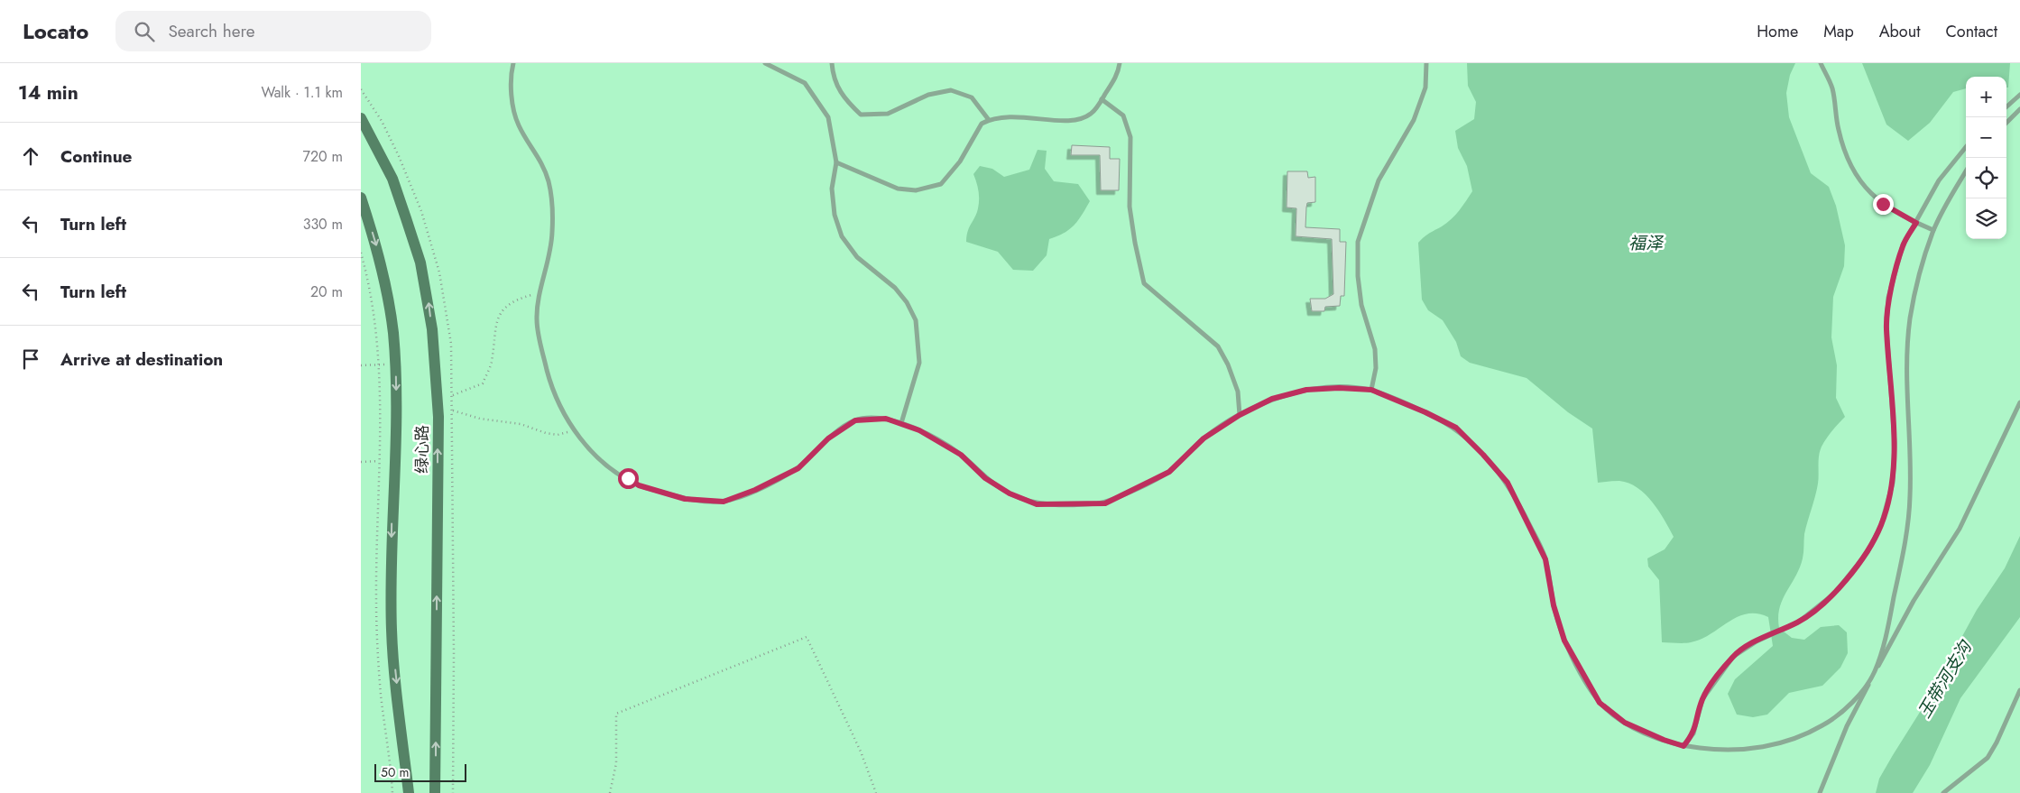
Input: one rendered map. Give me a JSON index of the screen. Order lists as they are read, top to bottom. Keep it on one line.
{"streets":{"main road":["绿心路"]},"water":["福泽","玉带河支沟"],"scale_bar":"50 m","page":{"header":"Locato","search":"Search here","nav":["Home","Map","About","Contact"],"heading":["14 min","Walk · 1.1 km"],"map_buttons":["+","−"],"list":[["Continue","720 m"],["Turn left","330 m"],["Turn left","20 m"],"Arrive at destination"],"scale":"50 m"}}
